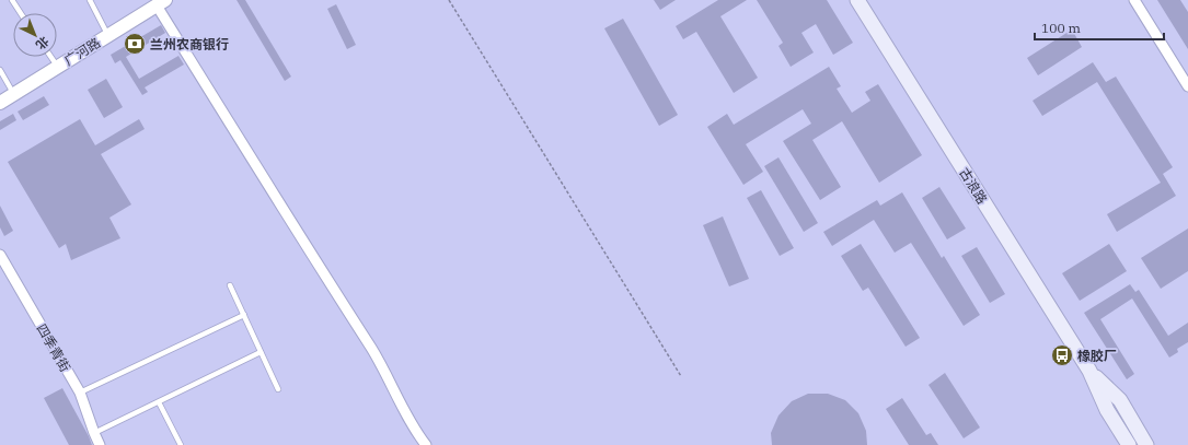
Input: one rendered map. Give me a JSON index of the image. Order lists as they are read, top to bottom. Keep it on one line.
{"streets":{"main road":["古浪路"],"street":["广河路","四季青街"]},"places":{"bank":["兰州农商银行"],"bus stop":["橡胶厂"]},"scale_bar":"100 m","north":"bottom right"}
